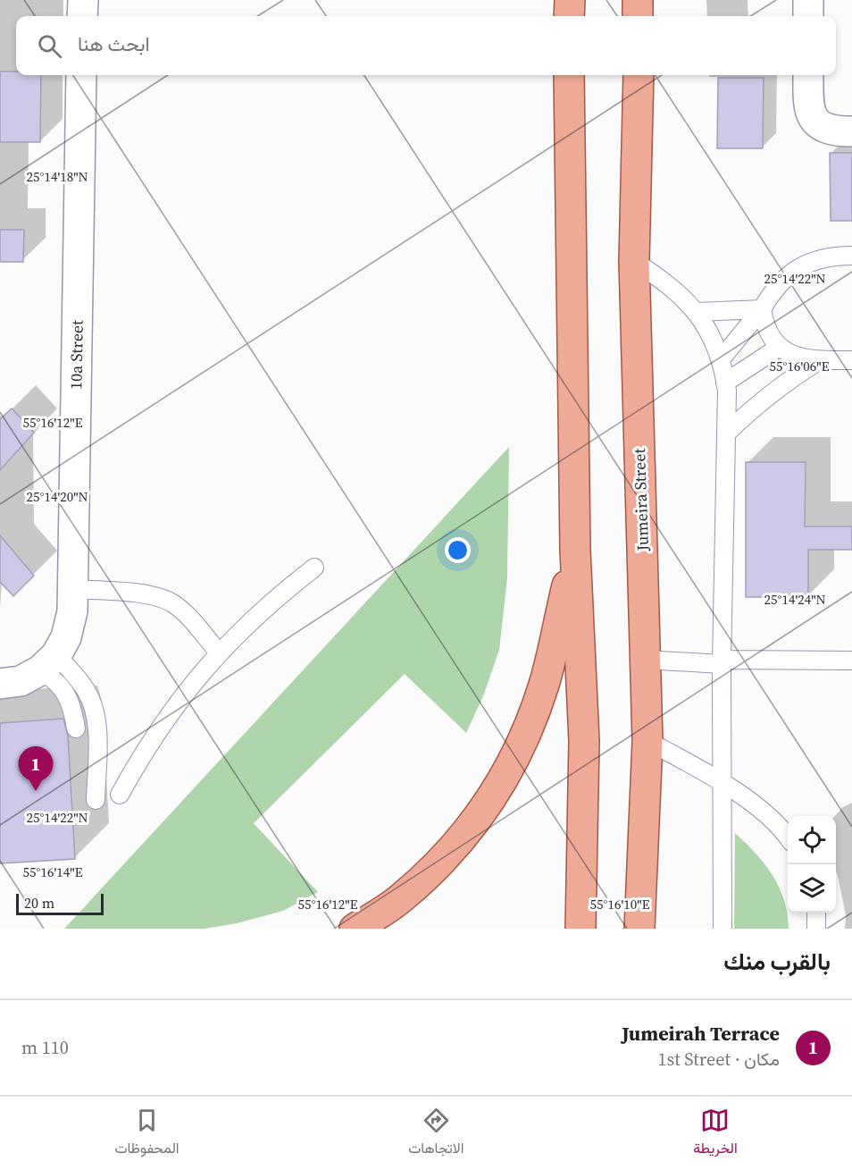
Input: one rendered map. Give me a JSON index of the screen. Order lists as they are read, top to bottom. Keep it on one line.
{"streets":{"main road":["Jumeira Street"],"street":["10a Street"]},"scale_bar":"20 m","page":{"search":"ابحث هنا","pins":"1","scale":"20 m","heading":"بالقرب منك","list":[{"mark":"1","name":"Jumeirah Terrace","note":"مكان · 1st Street","value":"110 m"}],"nav":["الخريطة","الاتجاهات","المحفوظات"]},"coordinates":["25°14'18\"N","25°14'22\"N","55°16'06\"E","55°16'12\"E","25°14'20\"N","25°14'24\"N","55°16'14\"E","55°16'10\"E"]}
